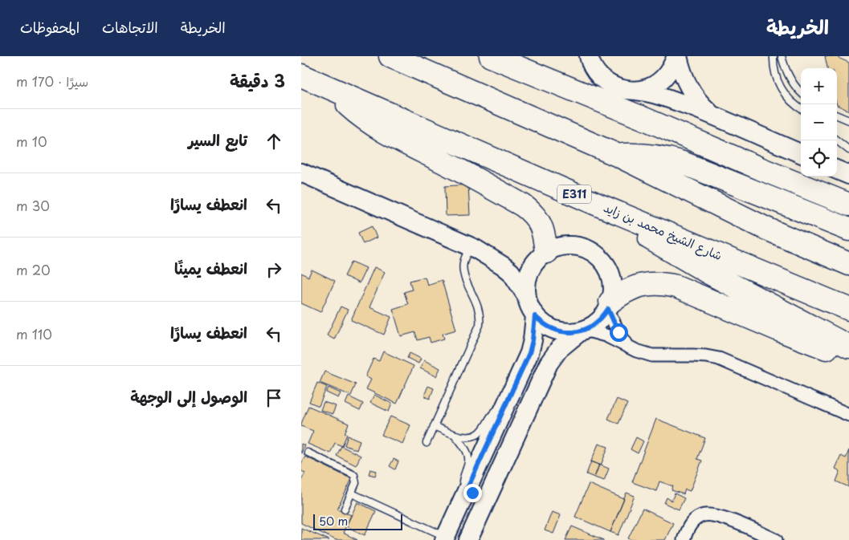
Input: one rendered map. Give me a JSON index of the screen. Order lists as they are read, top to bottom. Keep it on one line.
{"streets":{"highway":["E311","شارع الشيخ محمد بن زايد"]},"scale_bar":"50 m","page":{"header":"الخريطة","nav":["الخريطة","الاتجاهات","المحفوظات"],"heading":["3 دقيقة","سيرًا · 170 m"],"map_buttons":["+","−"],"list":[["تابع السير","10 m"],["انعطف يسارًا","30 m"],["انعطف يمينًا","20 m"],["انعطف يسارًا","110 m"],"الوصول إلى الوجهة"],"scale":"50 m"}}
